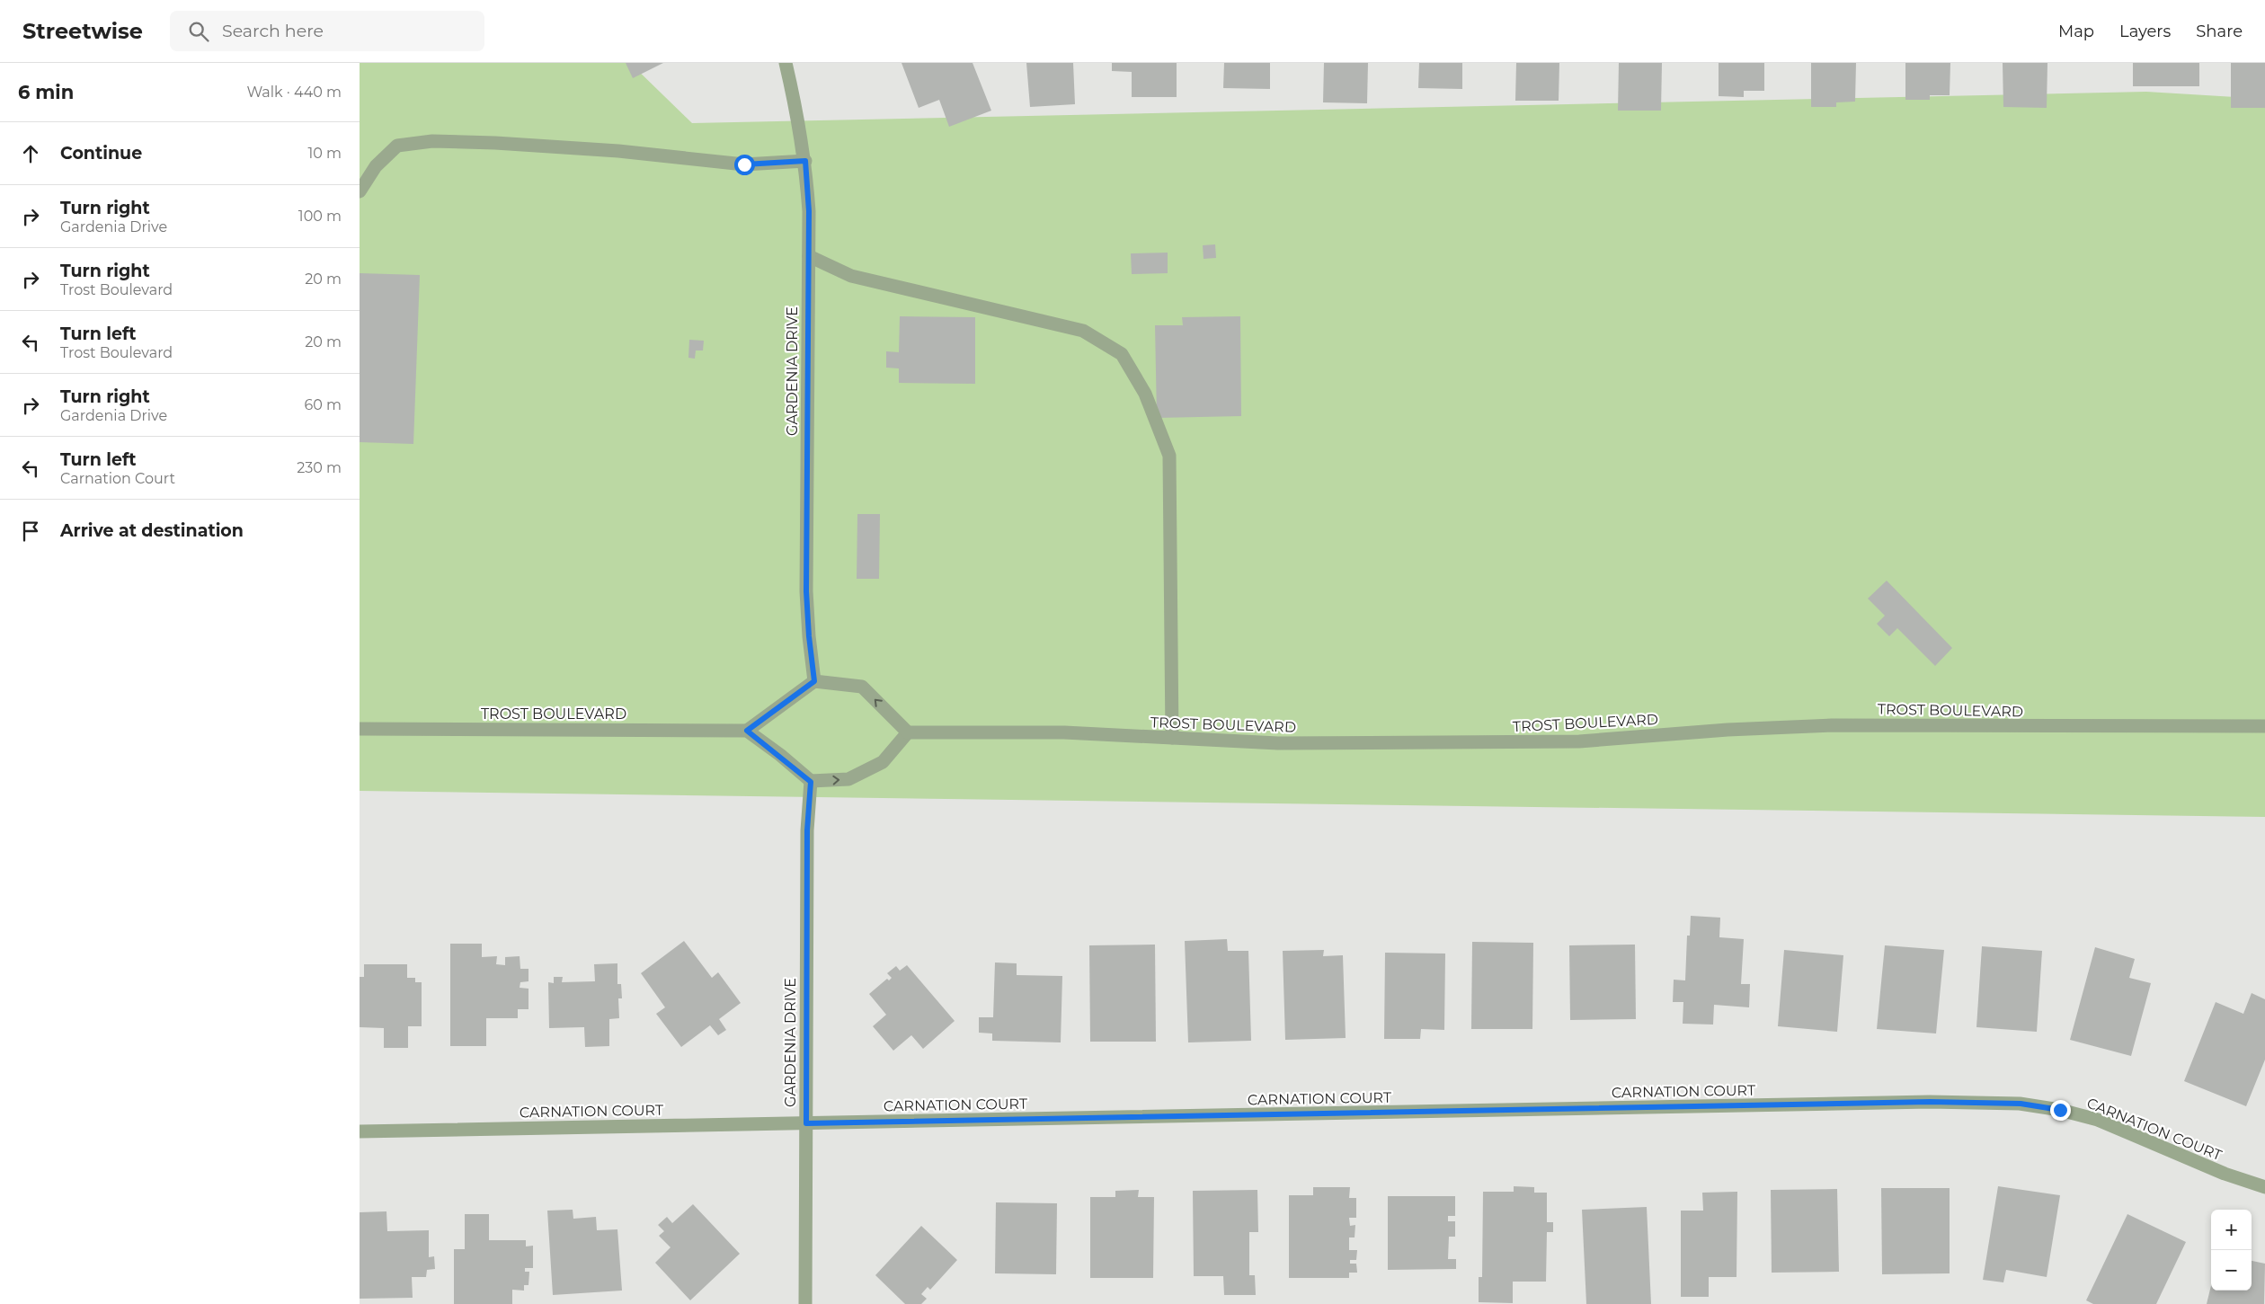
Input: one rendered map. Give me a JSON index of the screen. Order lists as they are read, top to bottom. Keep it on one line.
{"streets":{"street":["GARDENIA DRIVE","TROST BOULEVARD","CARNATION COURT"]},"crossings":[["GARDENIA DRIVE","CARNATION COURT"]],"page":{"header":"Streetwise","search":"Search here","nav":["Map","Layers","Share"],"heading":["6 min","Walk · 440 m"],"list":[["Continue","10 m"],["Turn right","Gardenia Drive","100 m"],["Turn right","Trost Boulevard","20 m"],["Turn left","Trost Boulevard","20 m"],["Turn right","Gardenia Drive","60 m"],["Turn left","Carnation Court","230 m"],"Arrive at destination"],"map_buttons":["+","−"]}}
